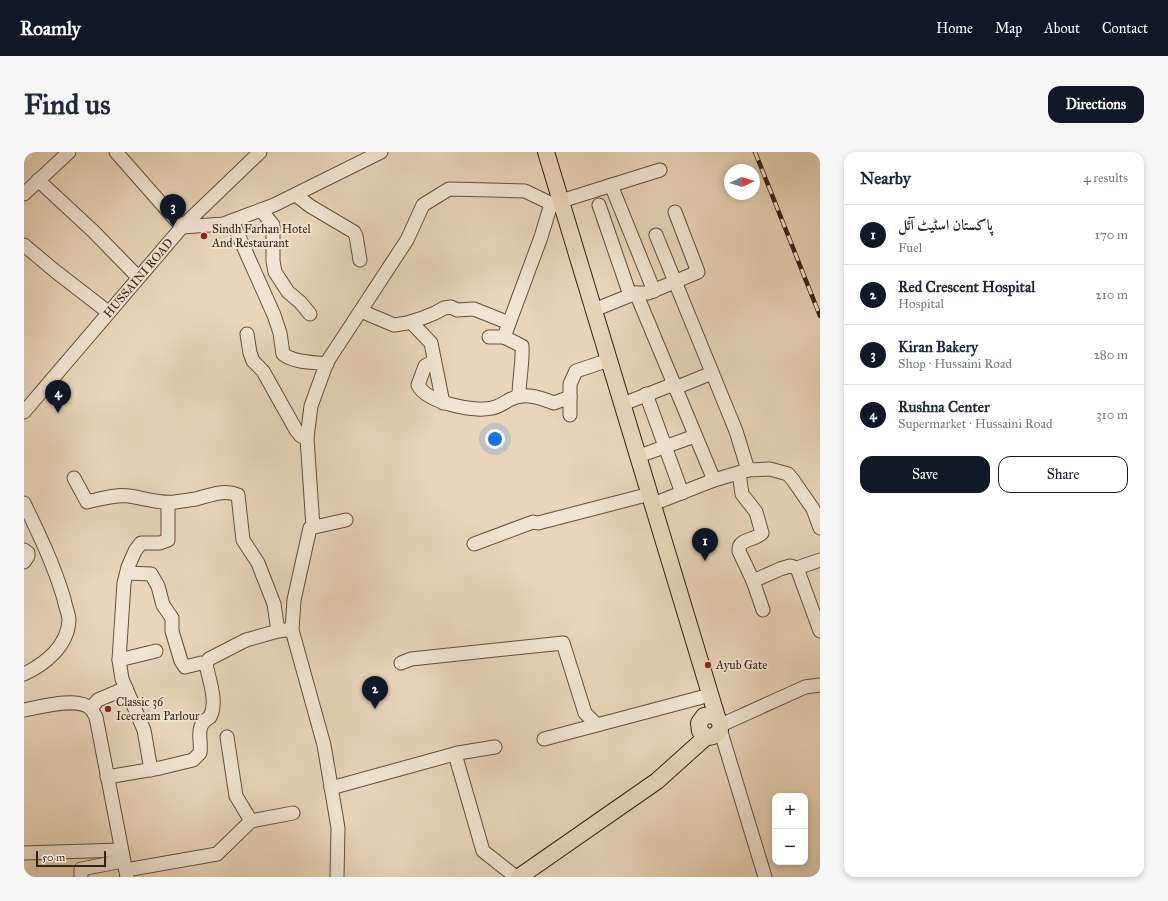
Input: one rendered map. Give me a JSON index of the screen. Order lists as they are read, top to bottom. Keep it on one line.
{"streets":{"street":["HUSSAINI ROAD"]},"places":["Sindh Farhan Hotel And Restaurant","Ayub Gate","Classic 36 Icecream Parlour"],"scale_bar":"50 m","north":"right","page":{"header":"Roamly","nav":["Home","Map","About","Contact"],"buttons":["Directions",["Save","Share"]],"title":"Find us","heading":["Nearby","4 results"],"pins":["3","4","1","2"],"list":[{"mark":"1","name":"پاکستان اسٹیٹ آئل","note":"Fuel","value":"170 m"},{"mark":"2","name":"Red Crescent Hospital","note":"Hospital","value":"210 m"},{"mark":"3","name":"Kiran Bakery","note":"Shop · Hussaini Road","value":"280 m"},{"mark":"4","name":"Rushna Center","note":"Supermarket · Hussaini Road","value":"310 m"}],"map_buttons":["+","−"],"scale":"50 m"}}
